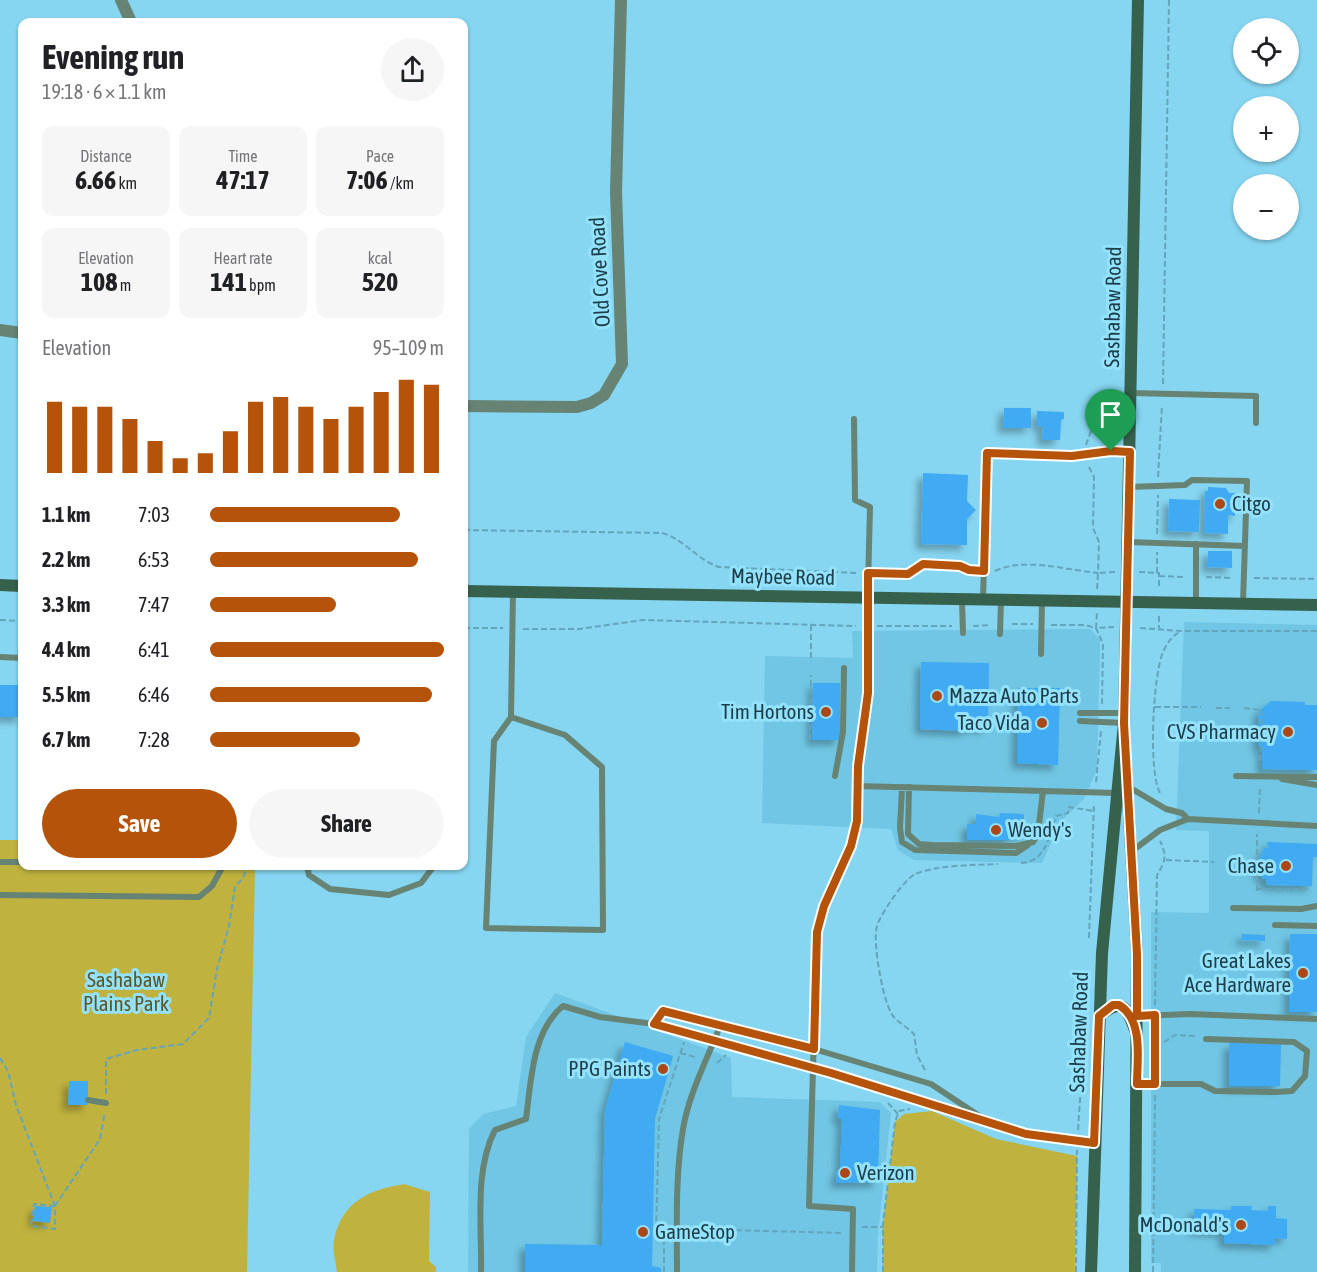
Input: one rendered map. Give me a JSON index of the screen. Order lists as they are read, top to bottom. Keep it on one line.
{"streets":{"main road":["Sashabaw Road","Maybee Road"],"street":["Old Cove Road"]},"crossings":[["Sashabaw Road","Maybee Road"]],"parks":["Sashabaw Plains Park"],"places":["Citgo","Mazza Auto Parts","Tim Hortons","Taco Vida","CVS Pharmacy","Wendy's","Chase","Great Lakes Ace Hardware","PPG Paints","Verizon","McDonald's","GameStop"],"page":{"map_buttons":["+","−"],"heading":["Evening run","19:18 · 6 × 1.1 km"],"stats":[["Distance","6.66 km"],["Time","47:17"],["Pace","7:06 /km"],["Elevation","108 m"],["Heart rate","141 bpm"],["kcal","520"]],"chart":["Elevation","95–109 m"],"list":[{"name":"1.1 km","note":"7:03"},{"name":"2.2 km","note":"6:53"},{"name":"3.3 km","note":"7:47"},{"name":"4.4 km","note":"6:41"},{"name":"5.5 km","note":"6:46"},{"name":"6.7 km","note":"7:28"}],"buttons":["Save","Share"]}}
